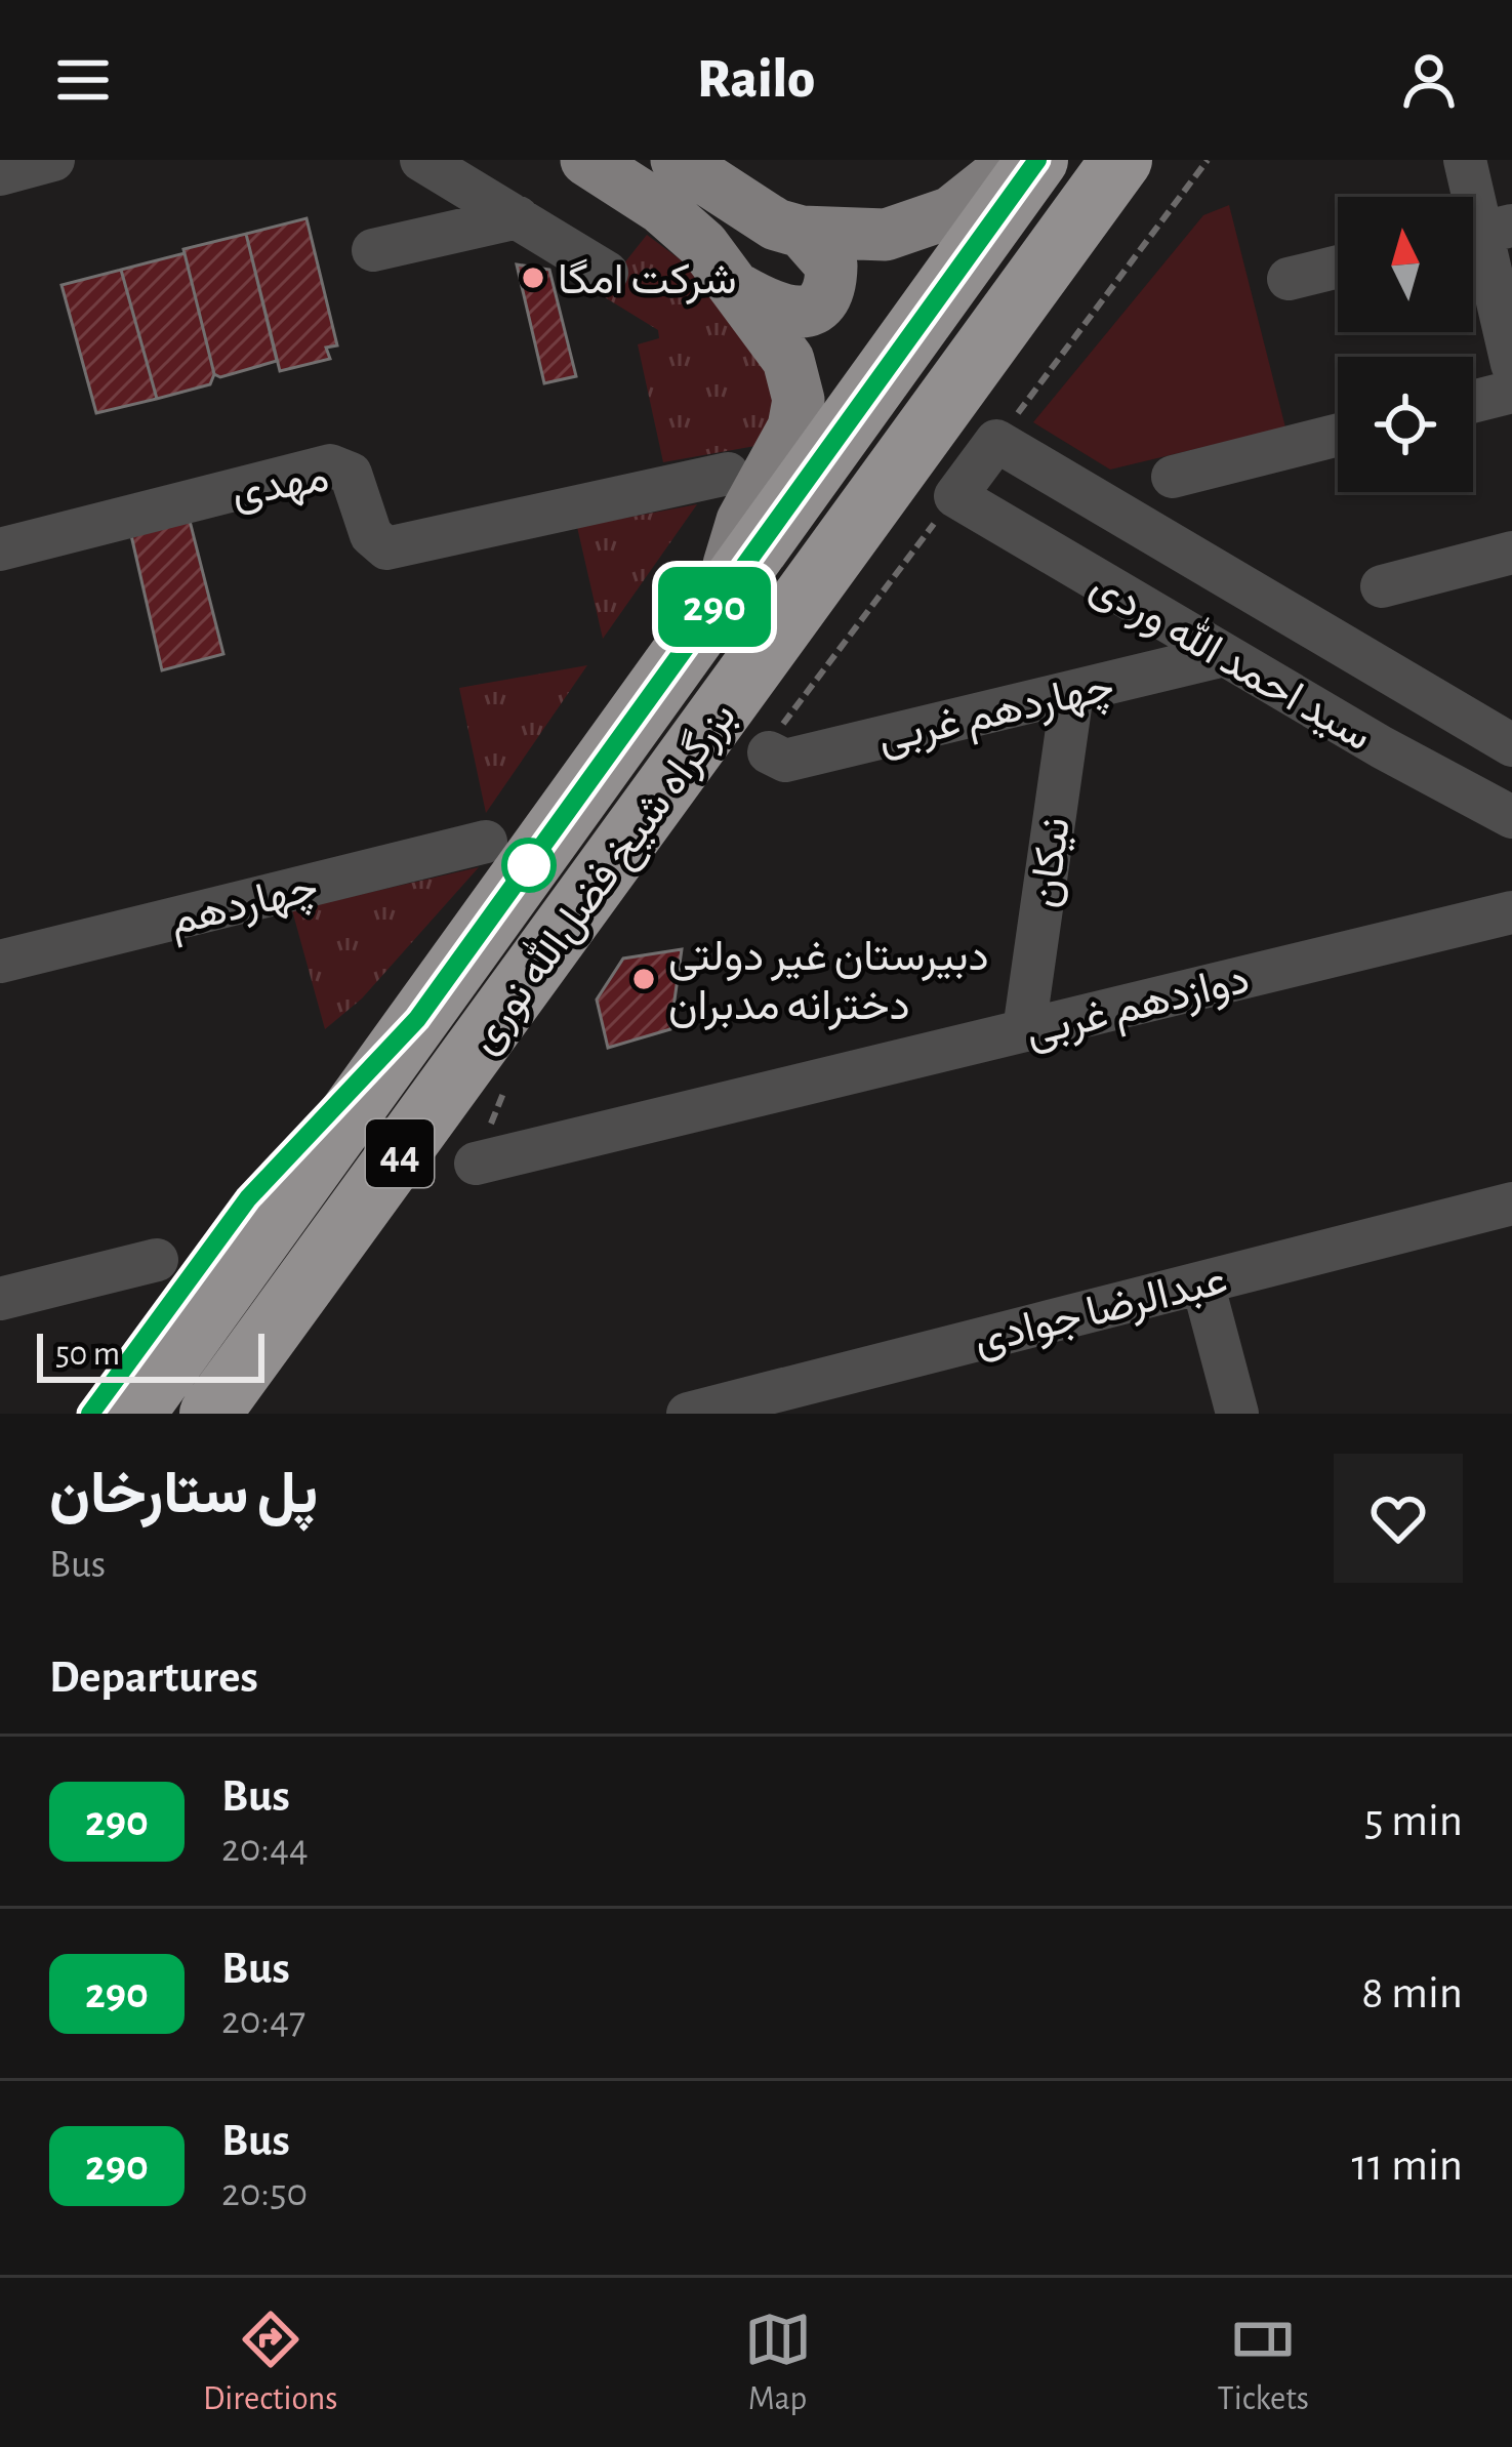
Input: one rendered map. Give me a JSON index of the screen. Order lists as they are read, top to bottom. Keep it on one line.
{"streets":{"highway":["بزرگراه شیخ فضل‌الله نوری","44"],"street":["مهدی","سید احمد الله وردی","چهاردهم غربی","نیکان","چهاردهم","دوازدهم غربی","عبدالرضا جوادی"]},"crossings":[["سید احمد الله وردی","چهاردهم غربی"],["چهاردهم غربی","نیکان"],["نیکان","دوازدهم غربی"]],"places":["شرکت امگا","دبیرستان غیر دولتی دخترانه مدبران"],"lines":["bus line 290"],"scale_bar":"50 m","north":"top","page":{"header":"Railo","on_map":"290","scale":"50 m","heading":[["پل ستارخان","Bus"],"Departures"],"list":[{"mark":"290","name":"Bus","note":"20:44","value":"5 min"},{"mark":"290","name":"Bus","note":"20:47","value":"8 min"},{"mark":"290","name":"Bus","note":"20:50","value":"11 min"}],"tabs":["Directions","Map","Tickets"]}}
